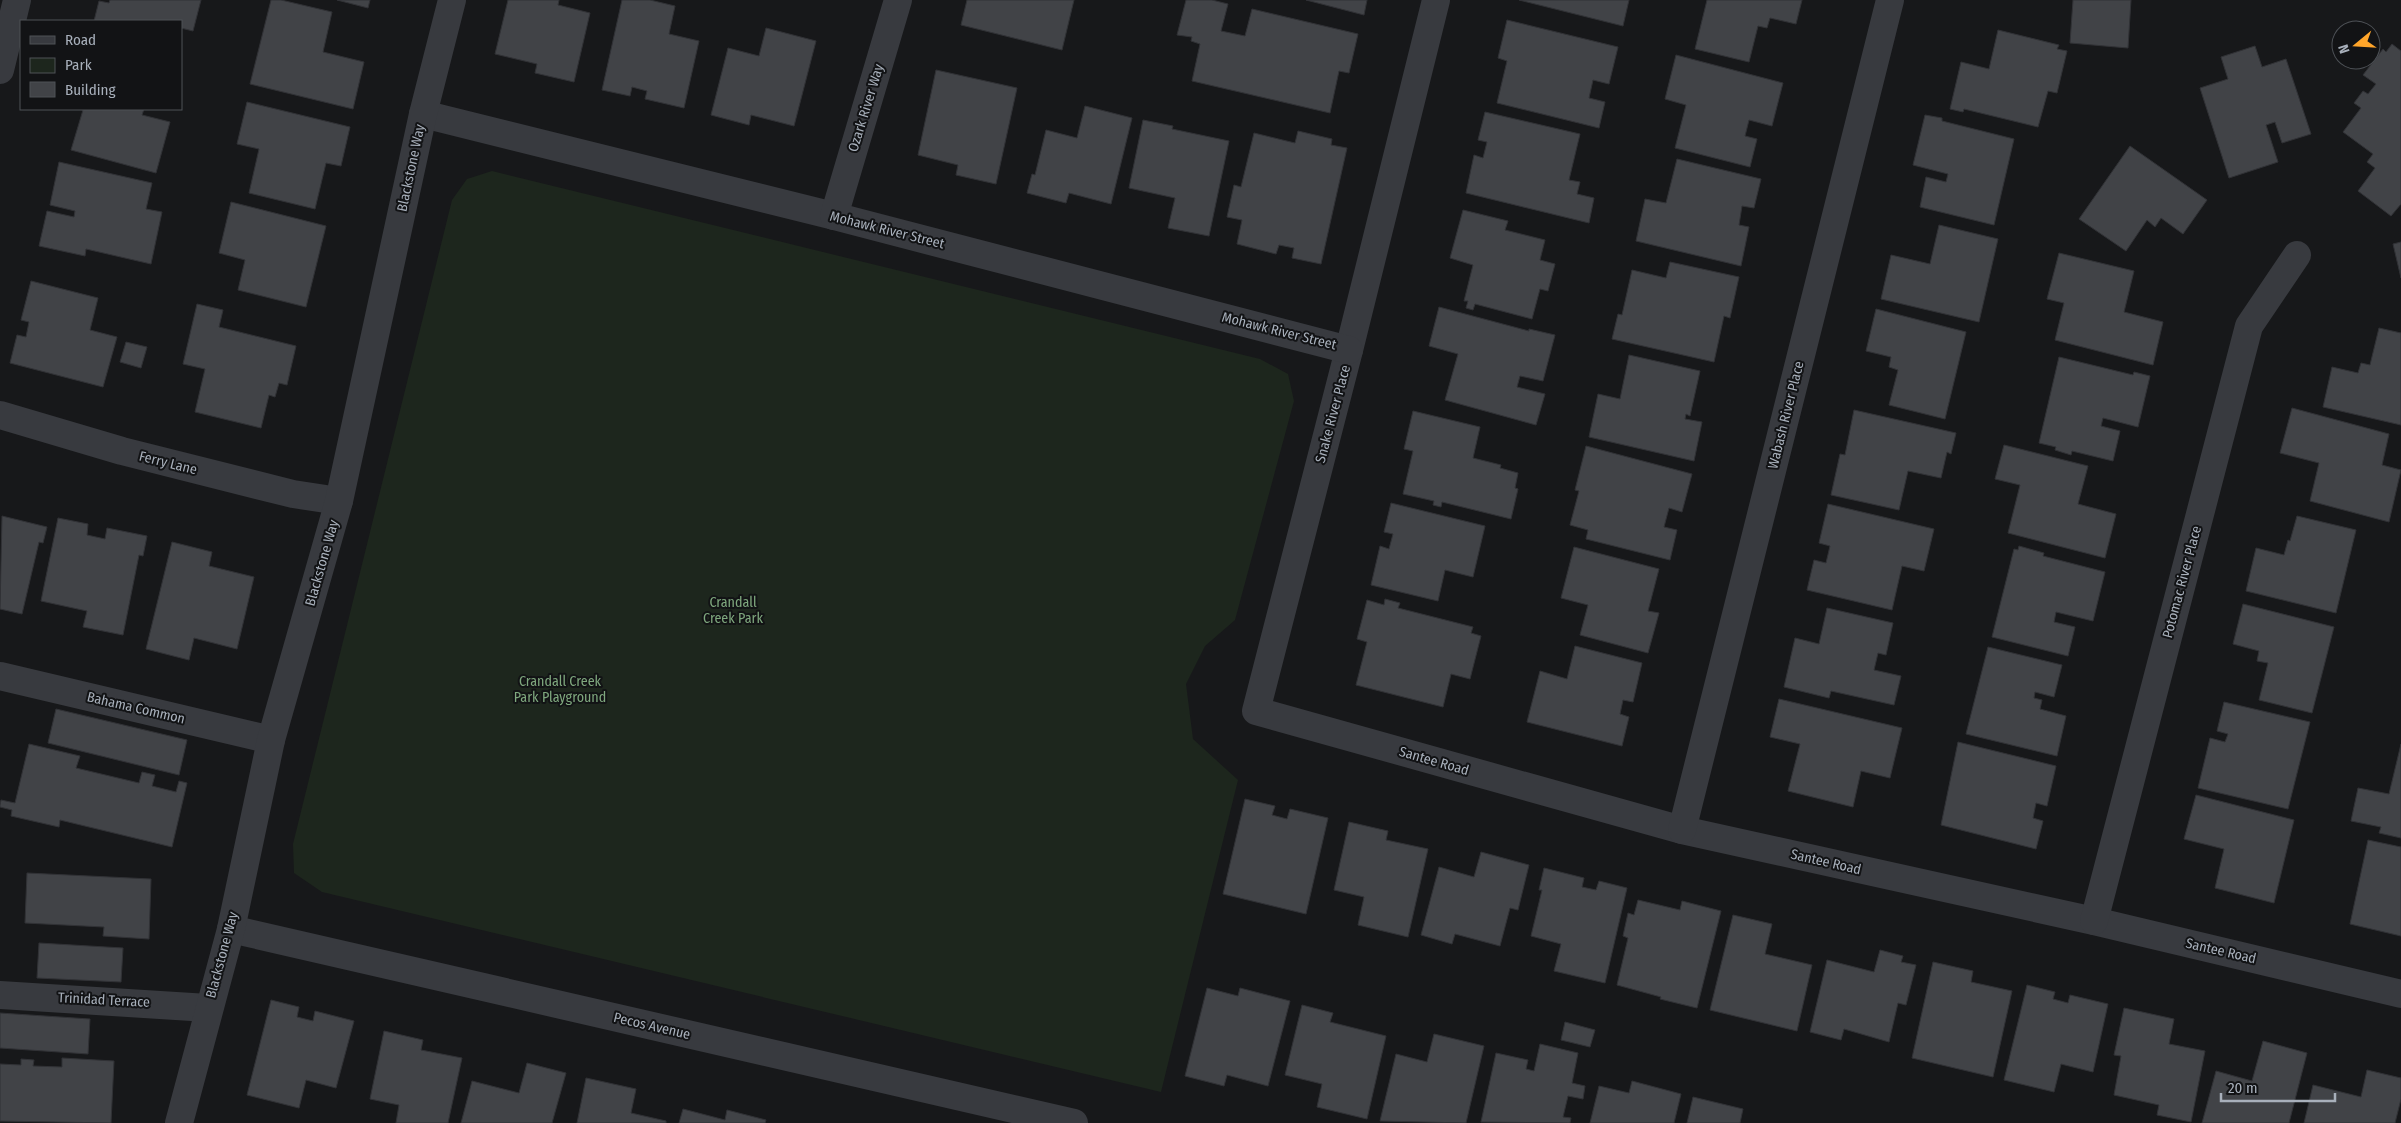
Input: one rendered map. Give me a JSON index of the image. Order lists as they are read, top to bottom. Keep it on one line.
{"streets":{"street":["Ozark River Way","Blackstone Way","Mohawk River Street","Snake River Place","Wabash River Place","Ferry Lane","Potomac River Place","Bahama Common","Santee Road","Trinidad Terrace","Pecos Avenue"]},"crossings":[["Ozark River Way","Mohawk River Street"],["Blackstone Way","Mohawk River Street"],["Blackstone Way","Ferry Lane"],["Blackstone Way","Bahama Common"],["Blackstone Way","Trinidad Terrace"],["Blackstone Way","Pecos Avenue"],["Mohawk River Street","Snake River Place"],["Snake River Place","Santee Road"],["Wabash River Place","Santee Road"],["Potomac River Place","Santee Road"]],"parks":["Crandall Creek Park","Crandall Creek Park Playground"],"legend":["Road","Park","Building"],"scale_bar":"20 m","north":"left"}
